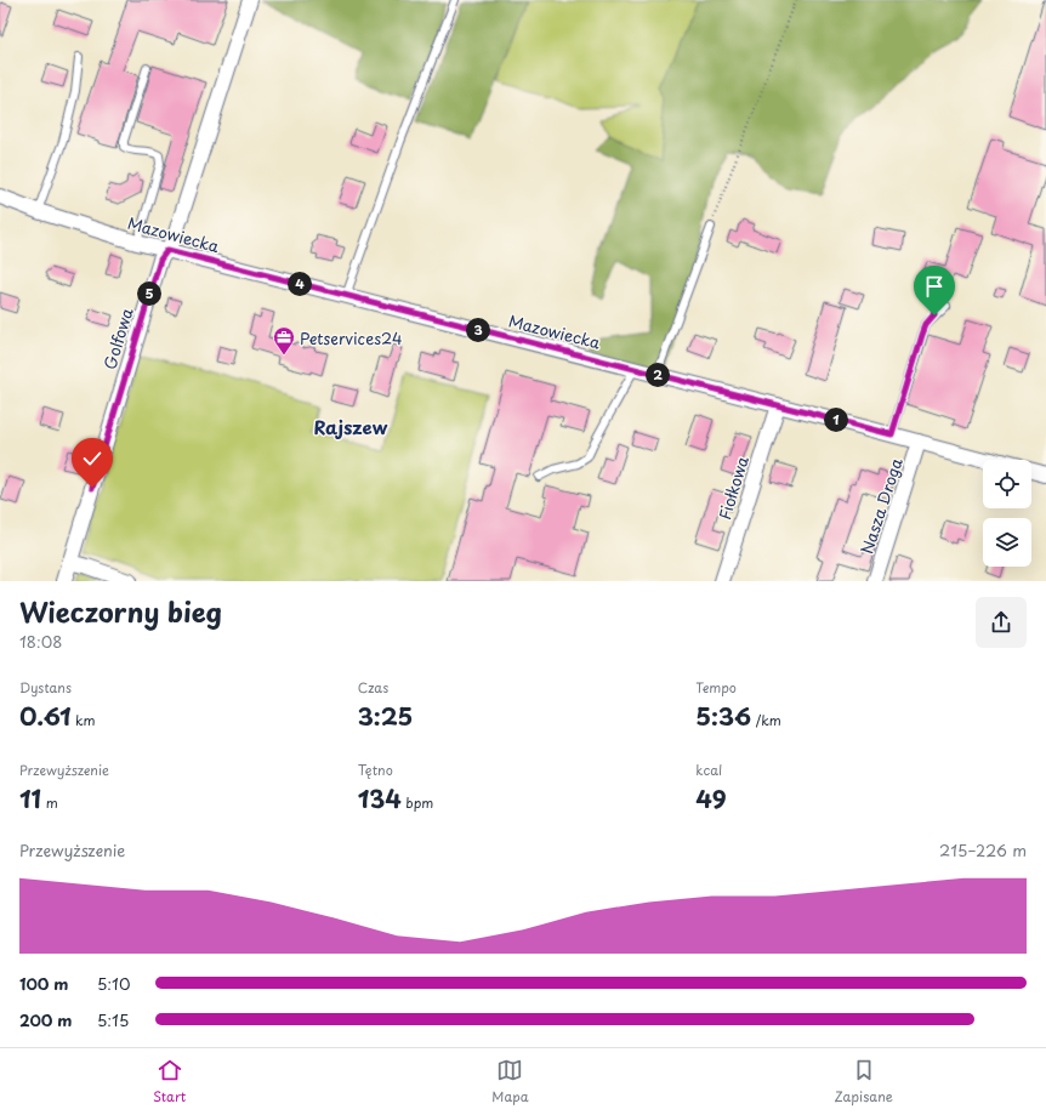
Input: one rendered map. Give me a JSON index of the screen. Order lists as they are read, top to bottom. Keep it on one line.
{"streets":{"street":["Mazowiecka","Golfowa","Fiołkowa","Nasza Droga"]},"crossings":[["Mazowiecka","Golfowa"],["Mazowiecka","Fiołkowa"],["Mazowiecka","Nasza Droga"]],"districts":["Rajszew"],"places":{"office":["Petservices24"]},"page":{"pins":["4","5","3","2","1"],"heading":["Wieczorny bieg","18:08"],"stats":[["Dystans","0.61 km"],["Czas","3:25"],["Tempo","5:36 /km"],["Przewyższenie","11 m"],["Tętno","134 bpm"],["kcal","49"]],"chart":["Przewyższenie","215–226 m"],"list":[{"name":"100 m","note":"5:10"},{"name":"200 m","note":"5:15"}],"tabs":["Start","Mapa","Zapisane"]}}
